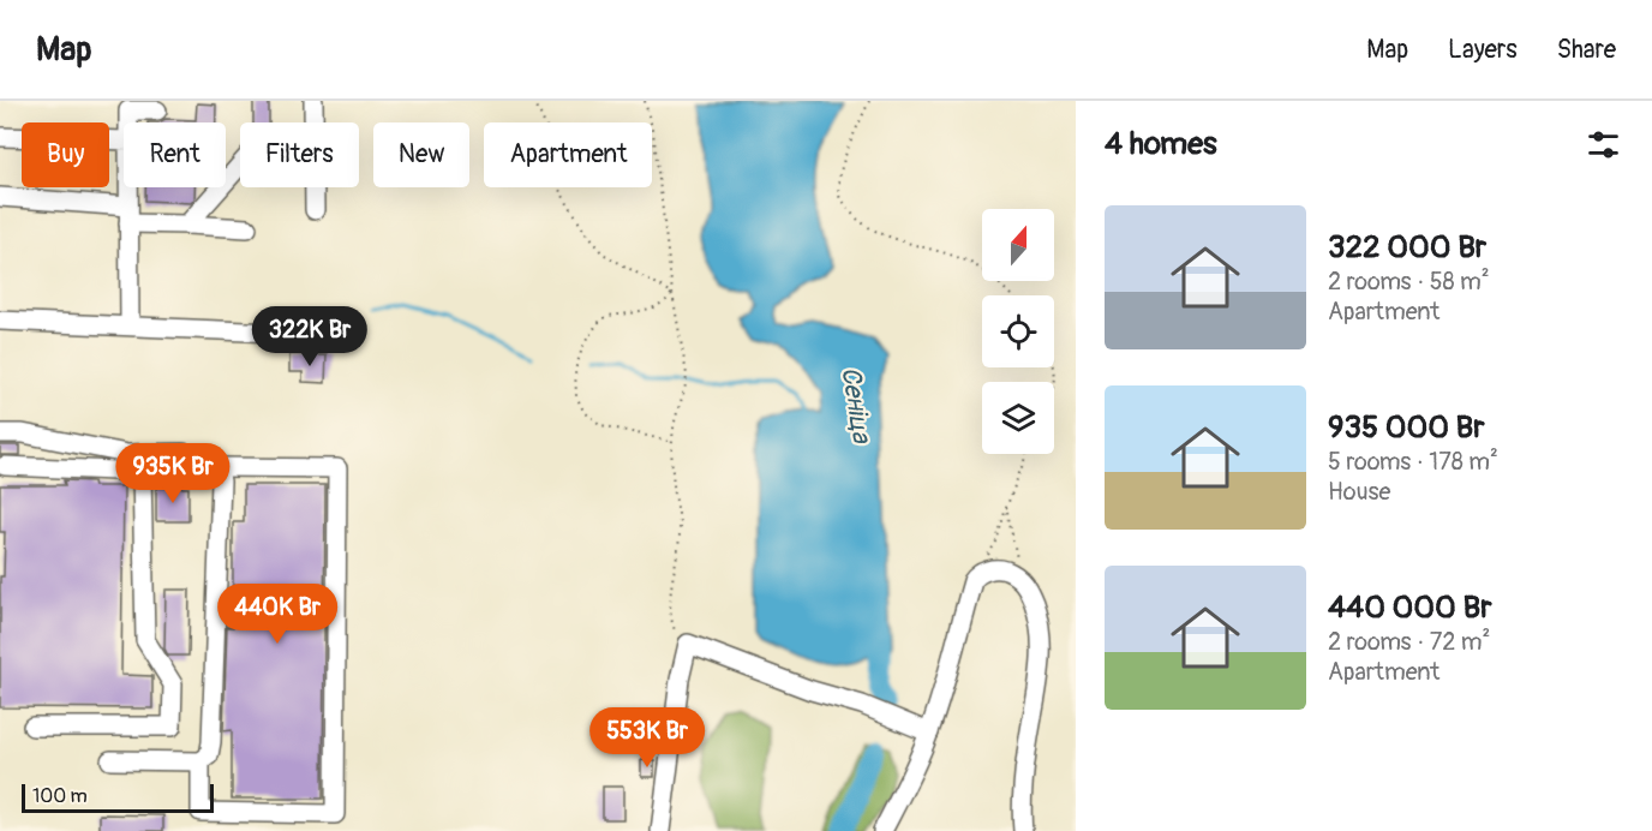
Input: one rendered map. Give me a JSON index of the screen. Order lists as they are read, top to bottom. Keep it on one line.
{"water":["Сеніца"],"scale_bar":"100 m","north":"top","page":{"header":"Map","nav":["Map","Layers","Share"],"heading":"4 homes","chip":["Buy","Rent","Filters","New","Apartment"],"list":[{"name":"322 000 Br","note":"2 rooms · 58 m² · Apartment"},{"name":"935 000 Br","note":"5 rooms · 178 m² · House"},{"name":"440 000 Br","note":"2 rooms · 72 m² · Apartment"}],"price":["322K Br","935K Br","440K Br","553K Br"],"scale":"100 m"}}
